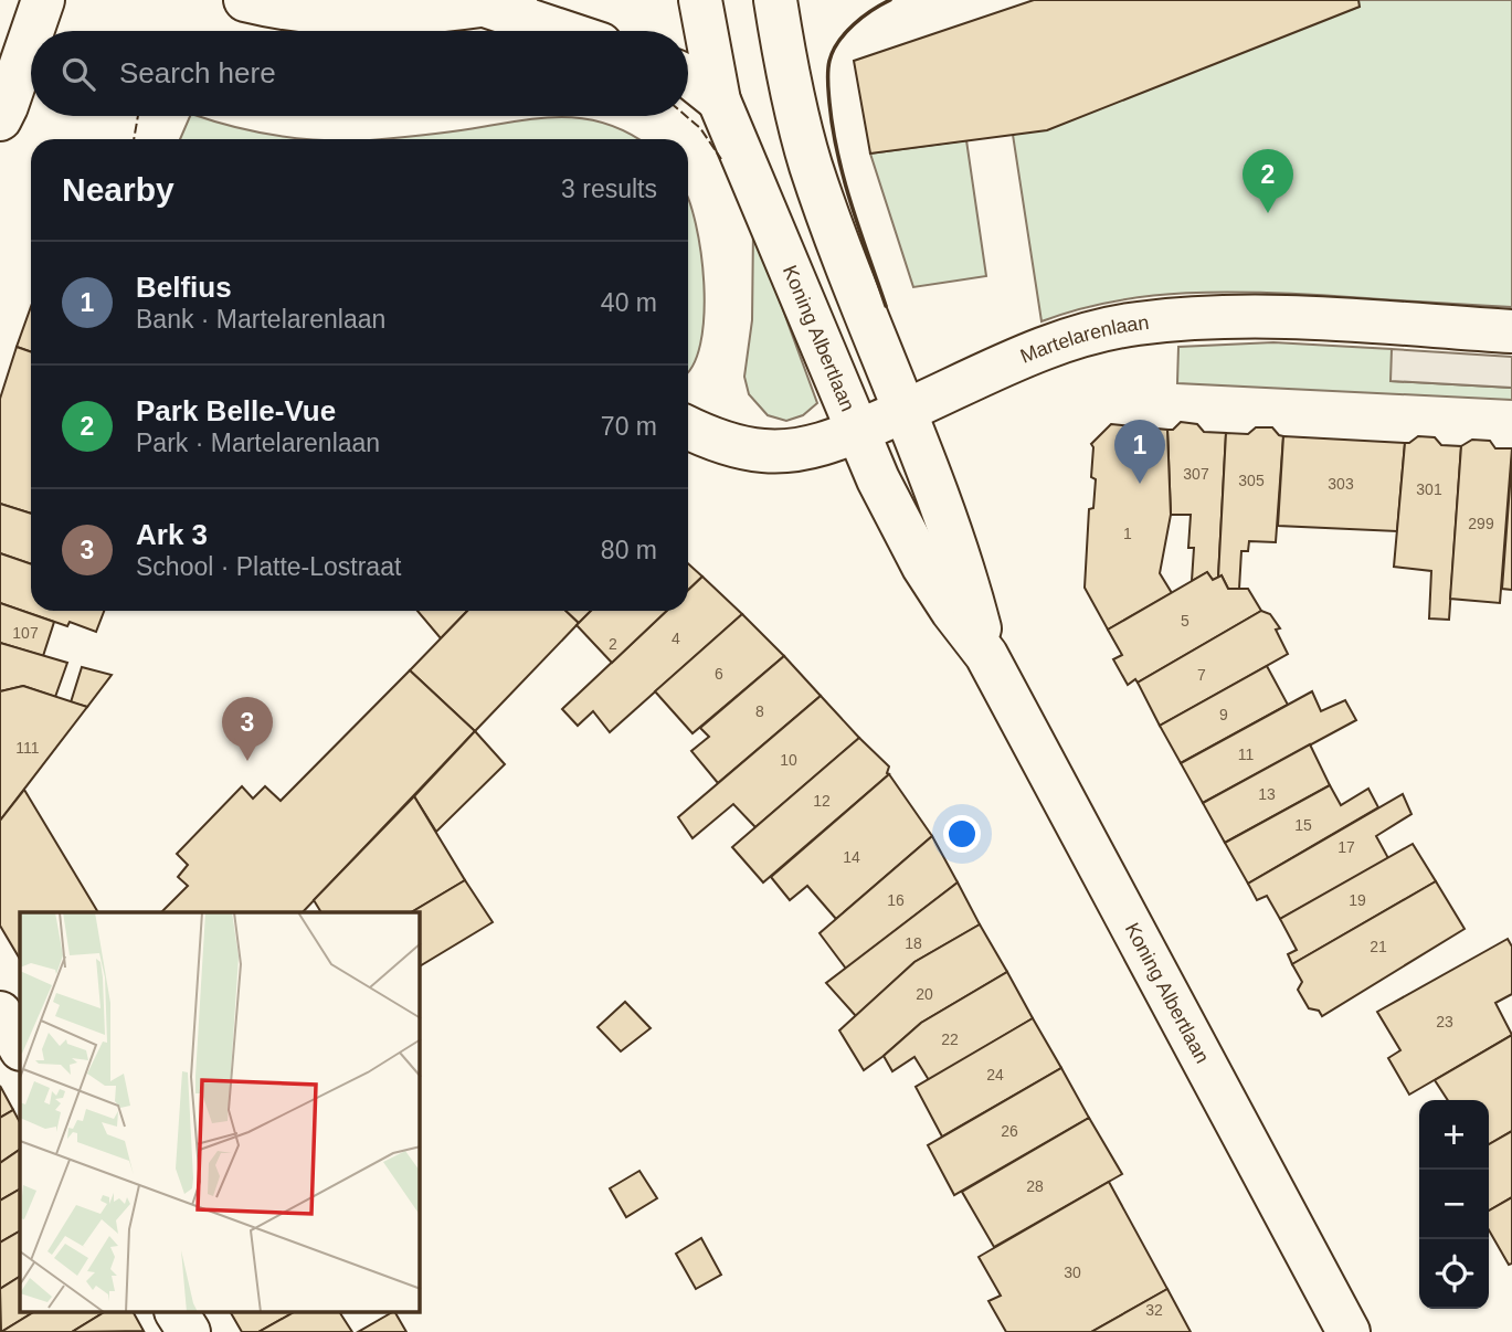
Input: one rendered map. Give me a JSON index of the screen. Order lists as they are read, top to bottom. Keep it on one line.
{"streets":{"street":["Koning Albertlaan","Martelarenlaan"]},"crossings":[["Koning Albertlaan","Martelarenlaan"]],"house_numbers":["307","305","303","301","299","1","5","107","4","2","6","7","8","9","111","11","10","13","12","15","17","14","16","19","18","21","20","23","22","24","26","28","30","32"],"page":{"search":"Search here","heading":["Nearby","3 results"],"pins":["2","1","3"],"list":[{"mark":"1","name":"Belfius","note":"Bank · Martelarenlaan","value":"40 m"},{"mark":"2","name":"Park Belle-Vue","note":"Park · Martelarenlaan","value":"70 m"},{"mark":"3","name":"Ark 3","note":"School · Platte-Lostraat","value":"80 m"}],"map_buttons":["+","−"]}}
